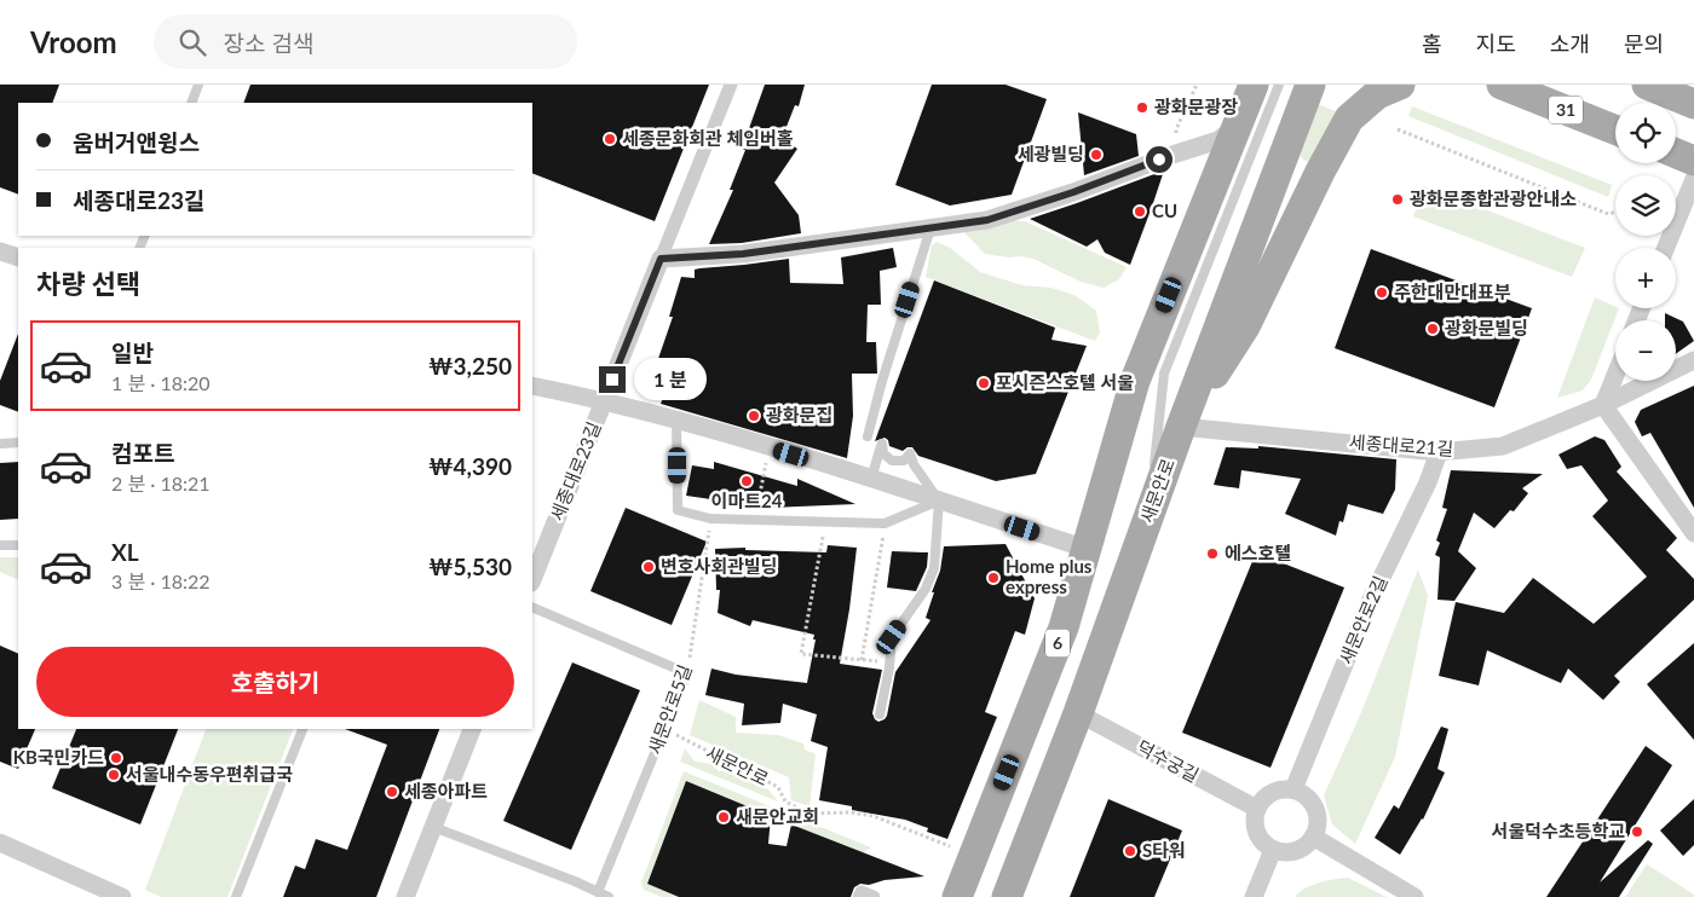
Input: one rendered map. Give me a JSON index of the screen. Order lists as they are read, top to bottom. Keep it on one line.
{"streets":{"main road":["31","새문안로","6"],"street":["세종대로21길","세종대로23길","새문안로2길","덕수궁길"],"lane":["새문안로5길"]},"crossings":[["세종대로21길","새문안로"],["세종대로21길","새문안로2길"],["새문안로","6"],["새문안로","새문안로5길"],["새문안로","덕수궁길"],["새문안로2길","덕수궁길"]],"places":["광화문광장","세종문화회관 체임버홀","세광빌딩","광화문종합관광안내소","CU","주한대만대표부","광화문빌딩","포시즌스호텔 서울","광화문집","이마트24","에스호텔","변호사회관빌딩","Home plus express","KB국민카드","서울내수동우편취급국","세종아파트","새문안교회","서울덕수초등학교","S타워"],"page":{"header":"Vroom","search":"장소 검색","nav":["홈","지도","소개","문의"],"map_buttons":["+","−"],"banner":["움버거앤윙스","세종대로23길"],"heading":"차량 선택","list":[{"name":"일반","note":"1 분 · 18:20","value":"₩3,250"},{"name":"컴포트","note":"2 분 · 18:21","value":"₩4,390"},{"name":"XL","note":"3 분 · 18:22","value":"₩5,530"}],"bubble":"1 분","buttons":"호출하기"}}
